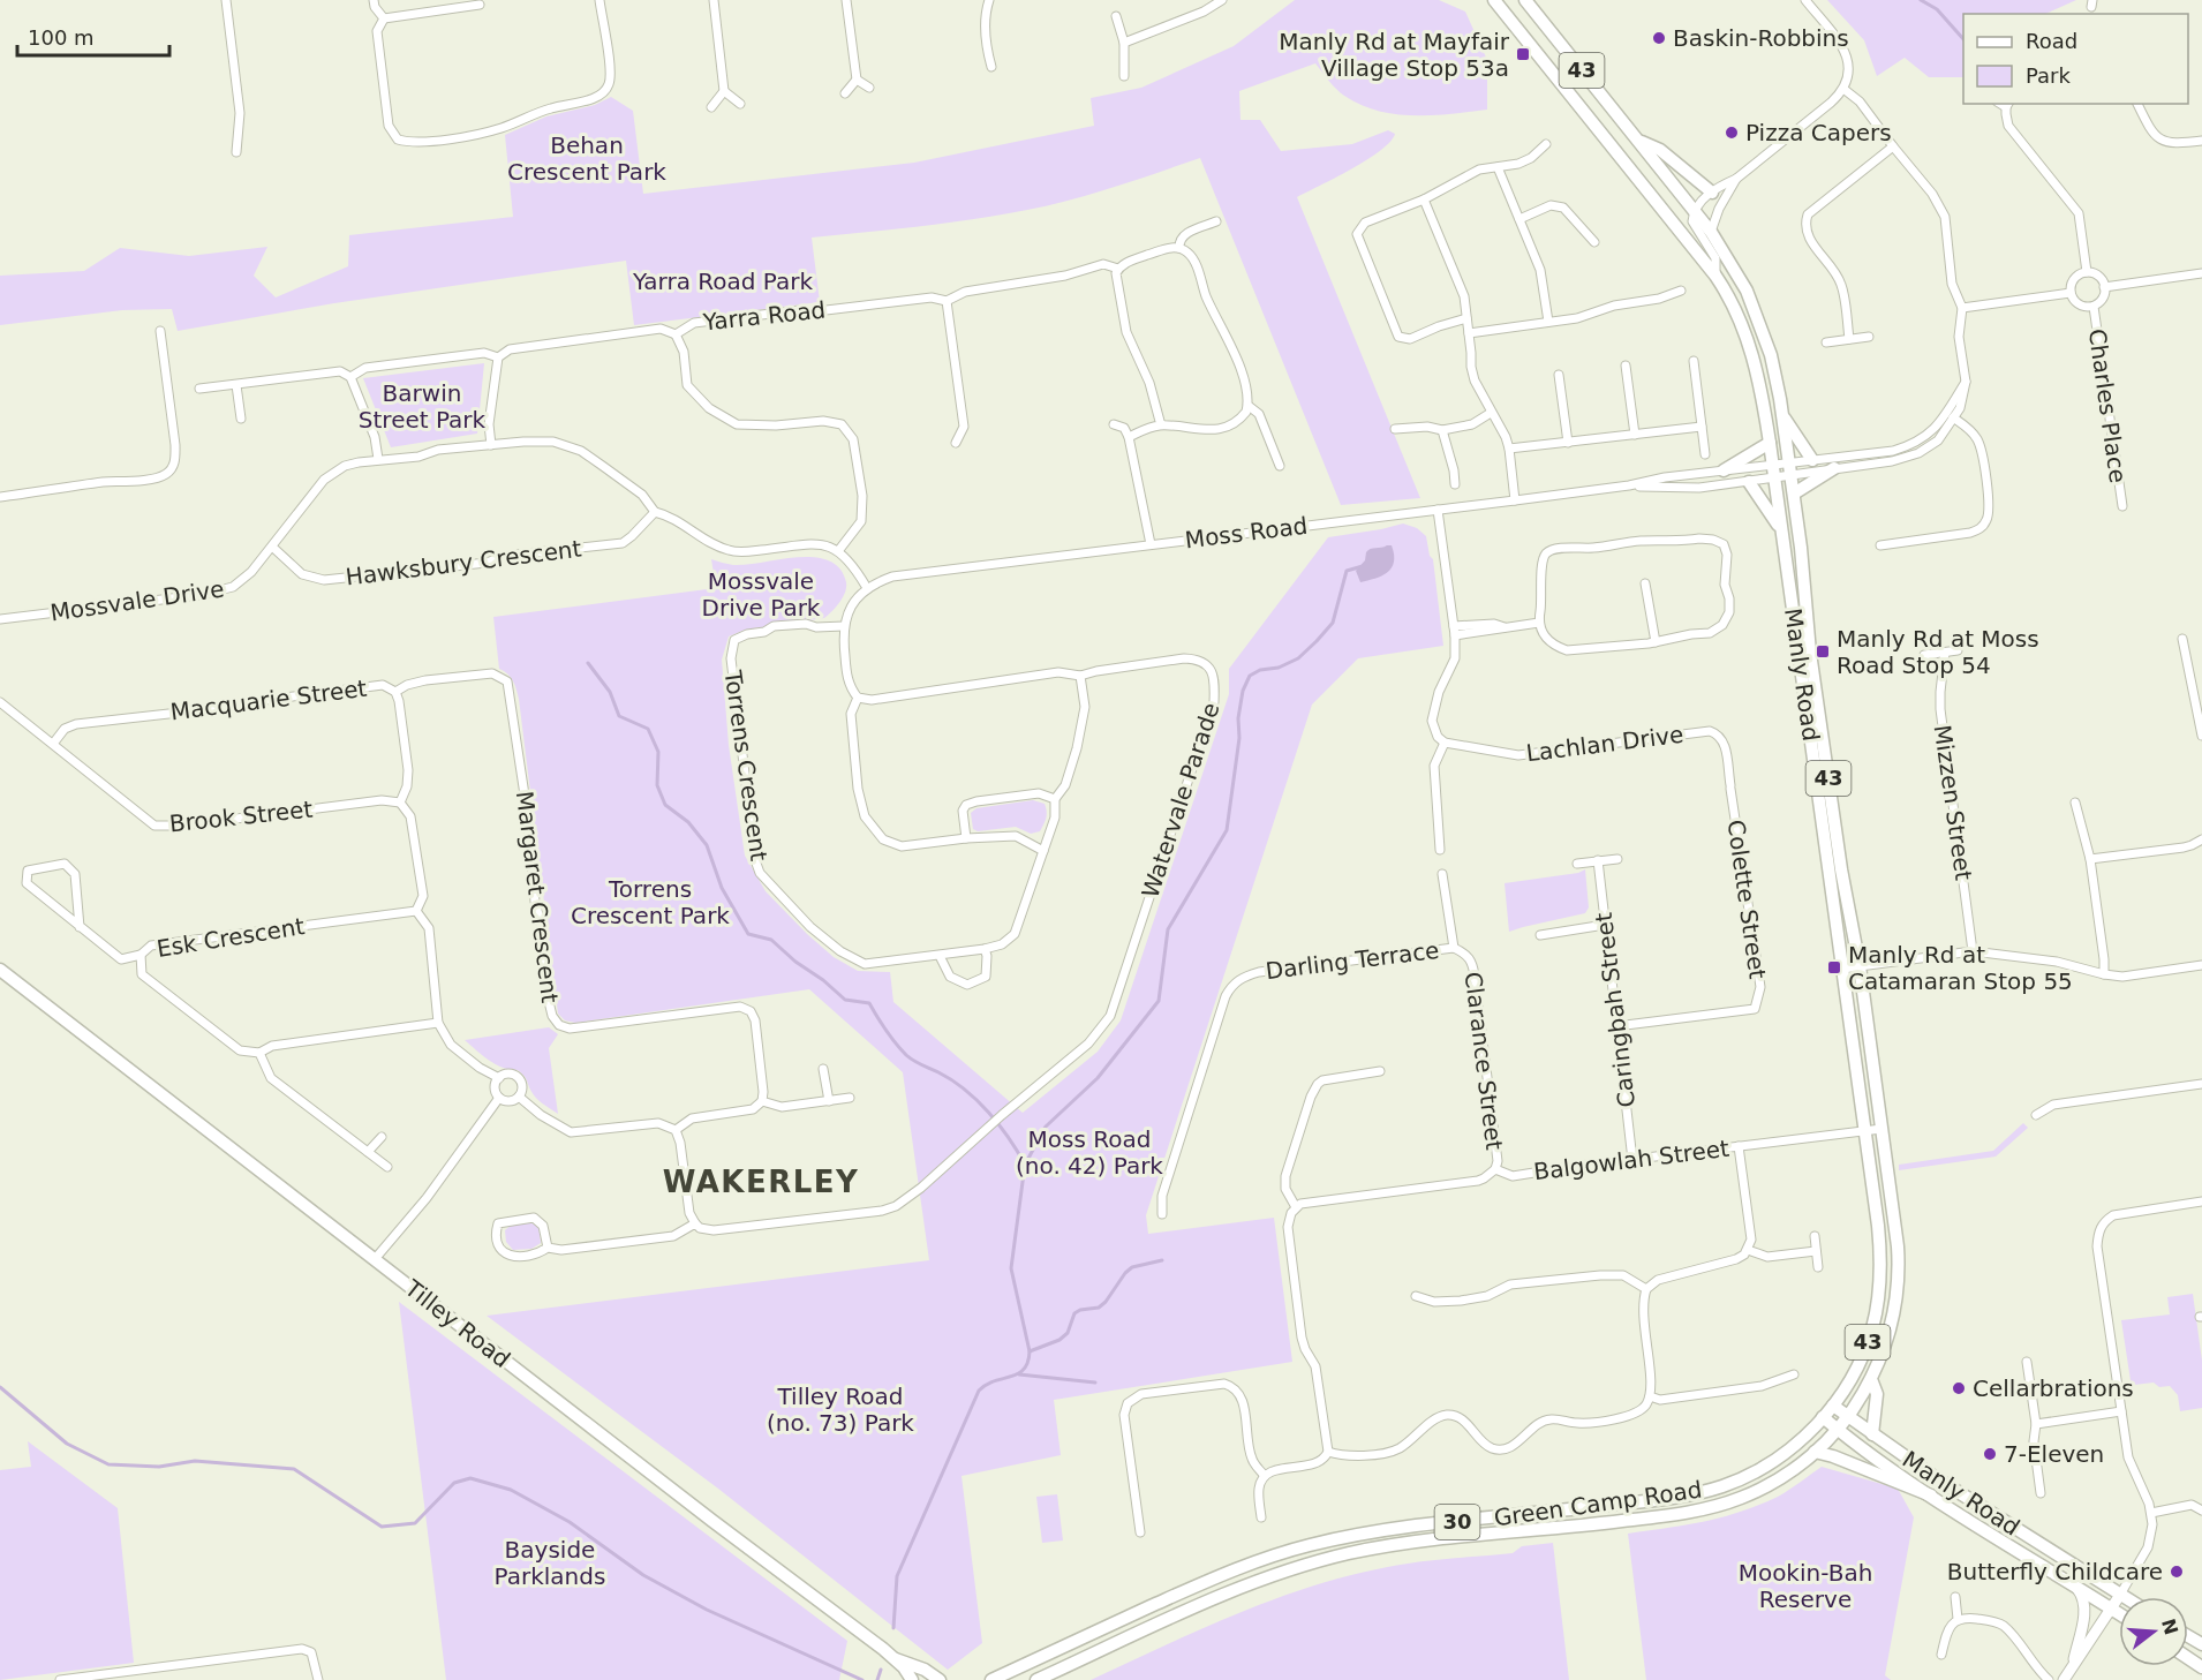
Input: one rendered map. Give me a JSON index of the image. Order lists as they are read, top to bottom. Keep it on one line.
{"streets":{"main road":["43","Manly Road","Tilley Road","Green Camp Road","30"],"street":["Yarra Road","Charles Place","Moss Road","Hawksbury Crescent","Mossvale Drive","Macquarie Street","Lachlan Drive","Torrens Crescent","Watervale Parade","Mizzen Street","Brook Street","Margaret Crescent","Colette Street","Esk Crescent","Darling Terrace","Caringbah Street","Clarance Street","Balgowlah Street"]},"crossings":[["Moss Road","Manly Road"],["Hawksbury Crescent","Mossvale Drive"],["Manly Road","Balgowlah Street"],["Manly Road","Green Camp Road"],["Macquarie Street","Brook Street"],["Macquarie Street","Margaret Crescent"],["Lachlan Drive","Colette Street"],["Torrens Crescent","Watervale Parade"],["Colette Street","Caringbah Street"],["Darling Terrace","Clarance Street"],["Caringbah Street","Balgowlah Street"],["Clarance Street","Balgowlah Street"]],"districts":["WAKERLEY"],"parks":["Behan Crescent Park","Yarra Road Park","Barwin Street Park","Mossvale Drive Park","Torrens Crescent Park","Moss Road (no. 42) Park","Tilley Road (no. 73) Park","Bayside Parklands","Mookin-Bah Reserve"],"places":{"other":["Baskin-Robbins","Pizza Capers","Cellarbrations","7-Eleven","Butterfly Childcare"],"transit":["Manly Rd at Mayfair Village Stop 53a","Manly Rd at Moss Road Stop 54","Manly Rd at Catamaran Stop 55"]},"legend":["Road","Park"],"scale_bar":"100 m","north":"right"}
